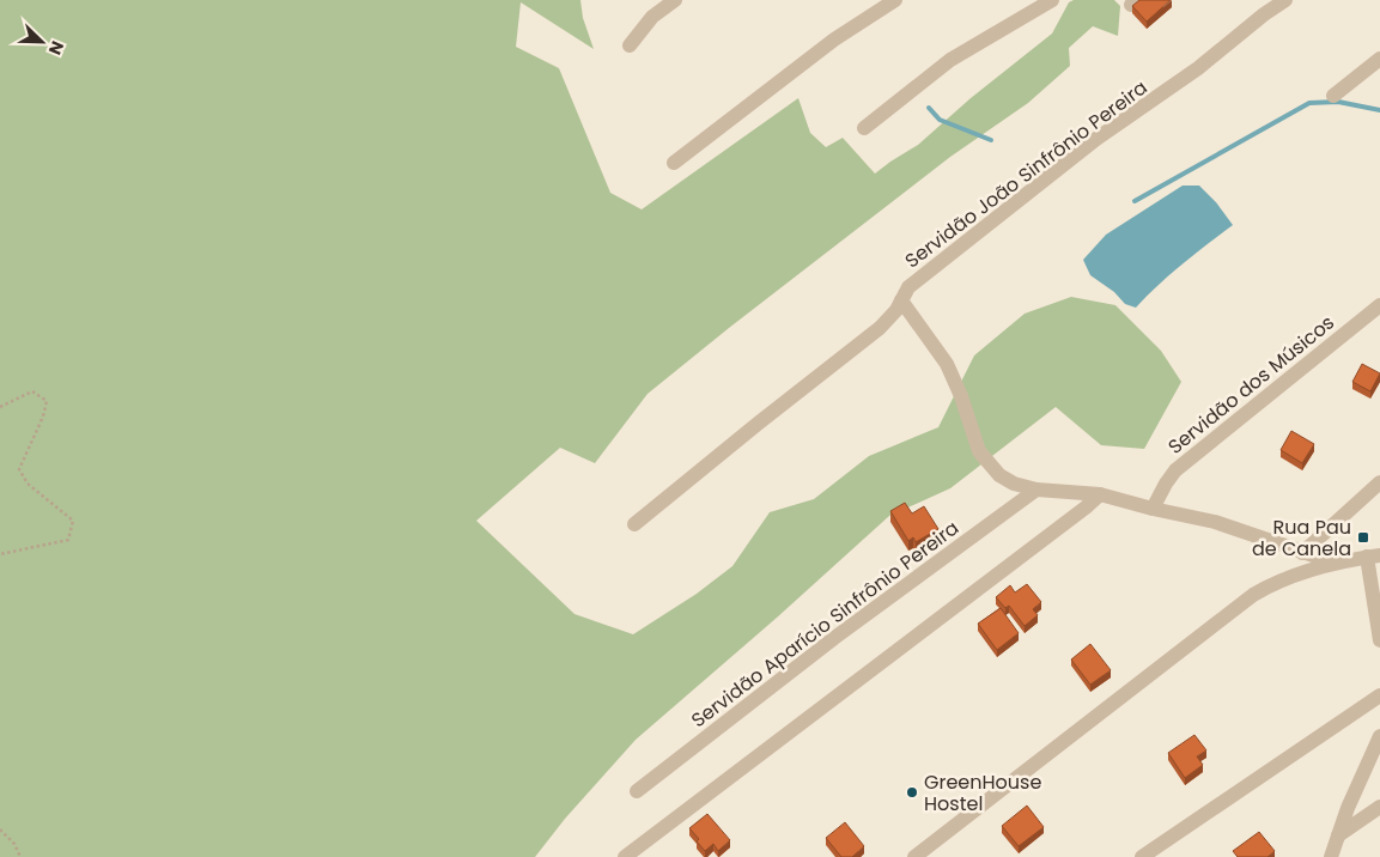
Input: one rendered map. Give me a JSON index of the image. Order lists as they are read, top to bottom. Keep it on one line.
{"streets":{"street":["Servidão João Sinfrônio Pereira","Servidão dos Músicos","Servidão Aparício Sinfrônio Pereira"]},"places":{"transit":["Rua Pau de Canela"],"other":["GreenHouse Hostel"]},"north":"bottom right"}
